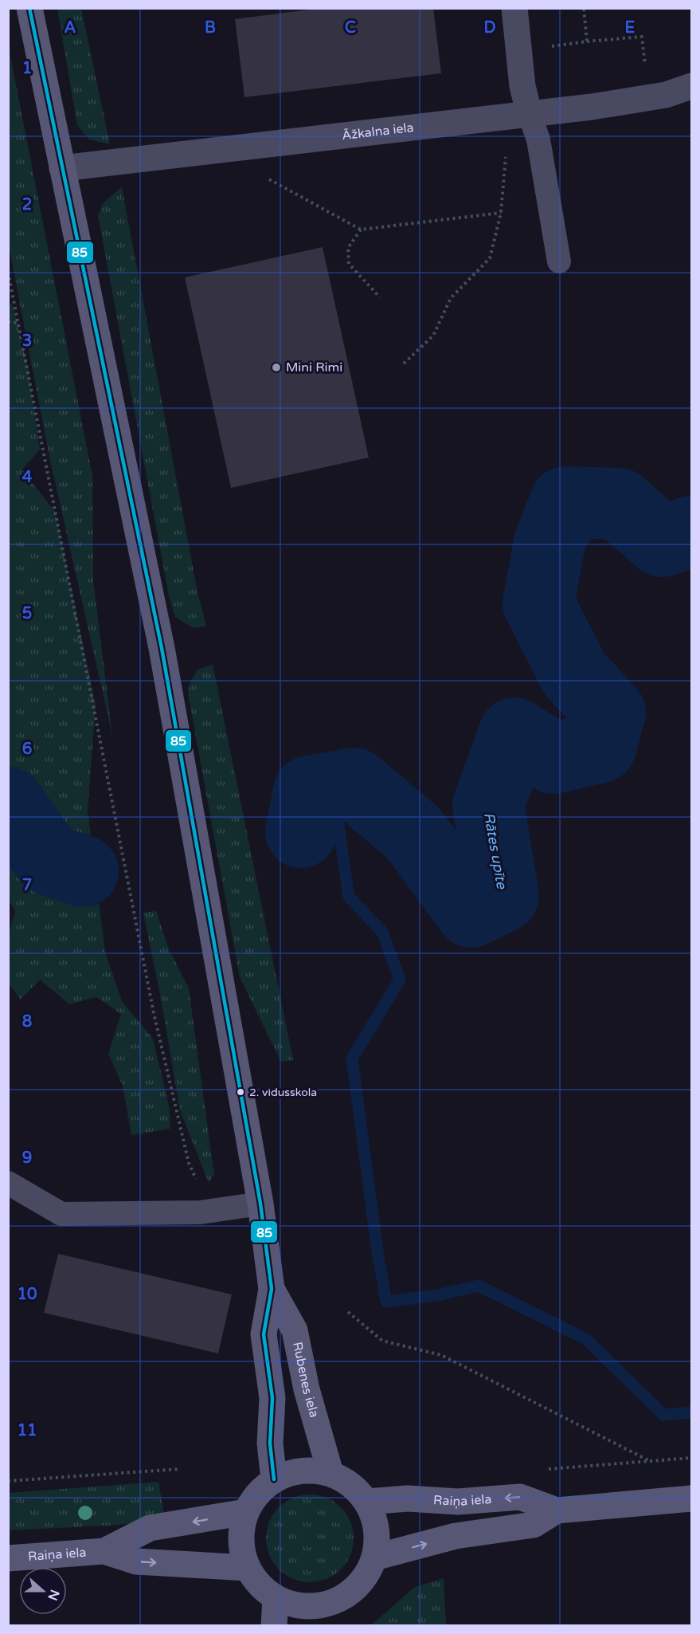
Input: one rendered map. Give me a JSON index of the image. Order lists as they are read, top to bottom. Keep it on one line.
{"streets":{"main road":["Rubenes iela","Raiņa iela"],"street":["Āžkalna iela"]},"crossings":[["Āžkalna iela","Rubenes iela"],["Rubenes iela","Raiņa iela"]],"water":["Rātes upīte"],"places":["Mini Rimi","2. vidusskola"],"lines":["transit line 85"],"north":"right","grid":{"columns":["A","B","C","D","E"],"rows":["1","2","3","4","5","6","7","8","9","10","11"]}}
